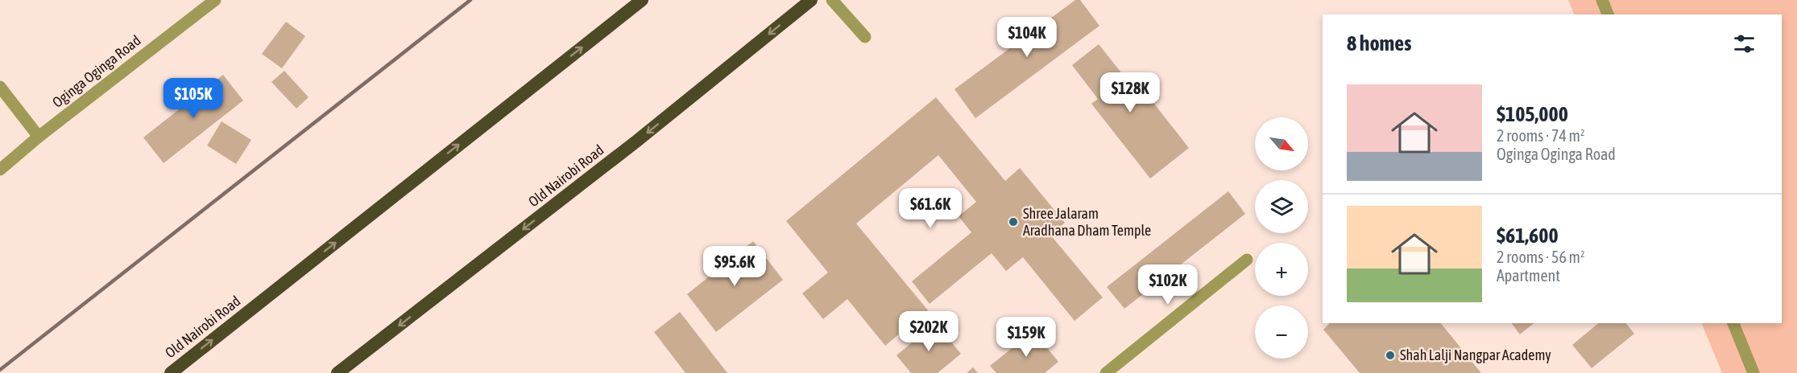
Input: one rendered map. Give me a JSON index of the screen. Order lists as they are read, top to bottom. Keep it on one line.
{"streets":{"highway":["Old Nairobi Road"],"street":["Oginga Oginga Road"]},"places":["Shree Jalaram Aradhana Dham Temple","Shah Lalji Nangpar Academy"],"north":"bottom right","page":{"heading":"8 homes","price":["$104K","$128K","$105K","$61.6K","$95.6K","$102K","$202K","$159K"],"list":[{"name":"$105,000","note":"2 rooms · 74 m² · Oginga Oginga Road"},{"name":"$61,600","note":"2 rooms · 56 m² · Apartment"}],"map_buttons":["+","−"]}}
